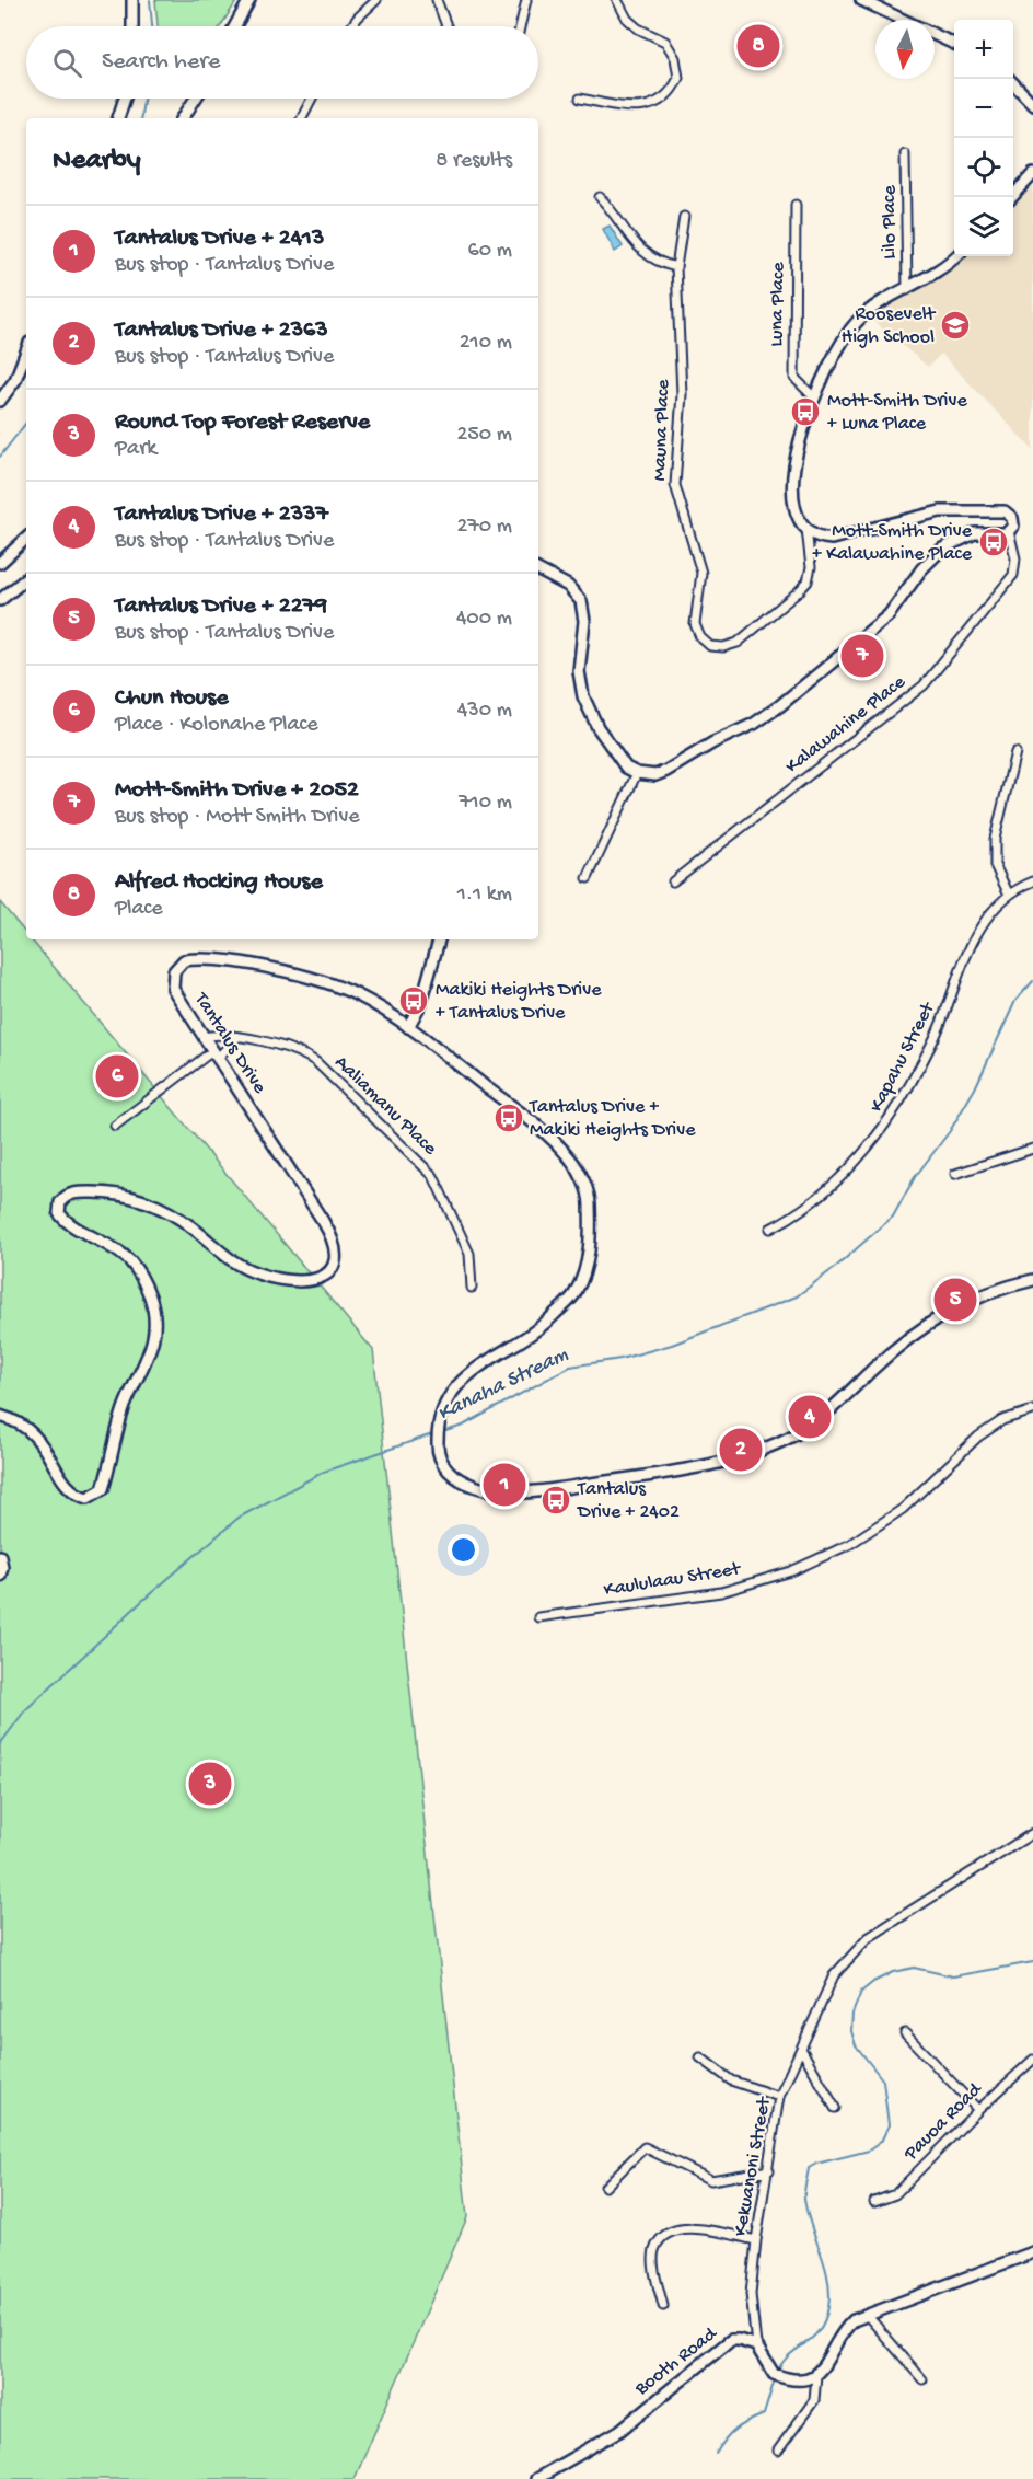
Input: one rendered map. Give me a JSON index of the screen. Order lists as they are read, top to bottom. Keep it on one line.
{"streets":{"street":["Lilo Place","Luna Place","Mauna Place","Kalawahine Place","Tantalus Drive","Kapahu Street","Aaliamanu Place","Kaululaau Street","Pauoa Road","Kekuanoni Street","Booth Road"]},"crossings":[["Tantalus Drive","Aaliamanu Place"],["Kekuanoni Street","Booth Road"]],"water":["Kanaha Stream"],"places":{"school or university":["Roosevelt High School"],"bus stop":["Mott-Smith Drive + Luna Place","Mott-Smith Drive + Kalawahine Place","Makiki Heights Drive + Tantalus Drive","Tantalus Drive + Makiki Heights Drive","Tantalus Drive + 2402"]},"north":"bottom","page":{"map_buttons":["+","−"],"pins":["8","7","6","5","4","2","1","3"],"search":"Search here","heading":["Nearby","8 results"],"list":[{"mark":"1","name":"Tantalus Drive + 2413","note":"Bus stop · Tantalus Drive","value":"60 m"},{"mark":"2","name":"Tantalus Drive + 2363","note":"Bus stop · Tantalus Drive","value":"210 m"},{"mark":"3","name":"Round Top Forest Reserve","note":"Park","value":"250 m"},{"mark":"4","name":"Tantalus Drive + 2337","note":"Bus stop · Tantalus Drive","value":"270 m"},{"mark":"5","name":"Tantalus Drive + 2279","note":"Bus stop · Tantalus Drive","value":"400 m"},{"mark":"6","name":"Chun House","note":"Place · Kolonahe Place","value":"430 m"},{"mark":"7","name":"Mott-Smith Drive + 2052","note":"Bus stop · Mott Smith Drive","value":"710 m"},{"mark":"8","name":"Alfred Hocking House","note":"Place","value":"1.1 km"}]}}
